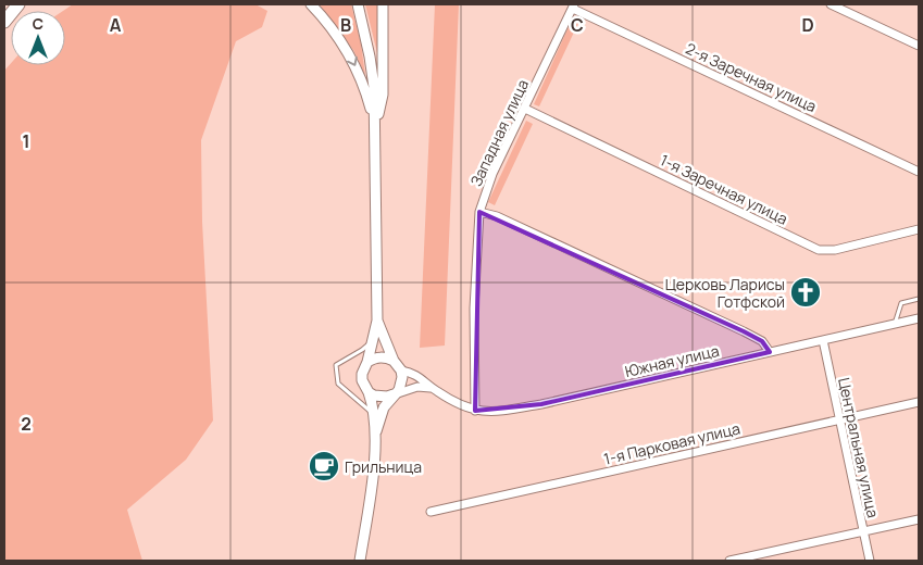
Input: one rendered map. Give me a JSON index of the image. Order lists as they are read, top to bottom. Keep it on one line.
{"streets":{"street":["2-я Заречная улица","Западная улица","1-я Заречная улица","Южная улица","1-я Парковая улица","Центральная улица"]},"crossings":[["2-я Заречная улица","Западная улица"],["Западная улица","1-я Заречная улица"],["Западная улица","Южная улица"],["Южная улица","Центральная улица"],["1-я Парковая улица","Центральная улица"]],"places":{"church":["Церковь Ларисы Готфской"],"cafe":["Грильница"]},"north":"top","grid":{"columns":["A","B","C","D"],"rows":["1","2"]}}
